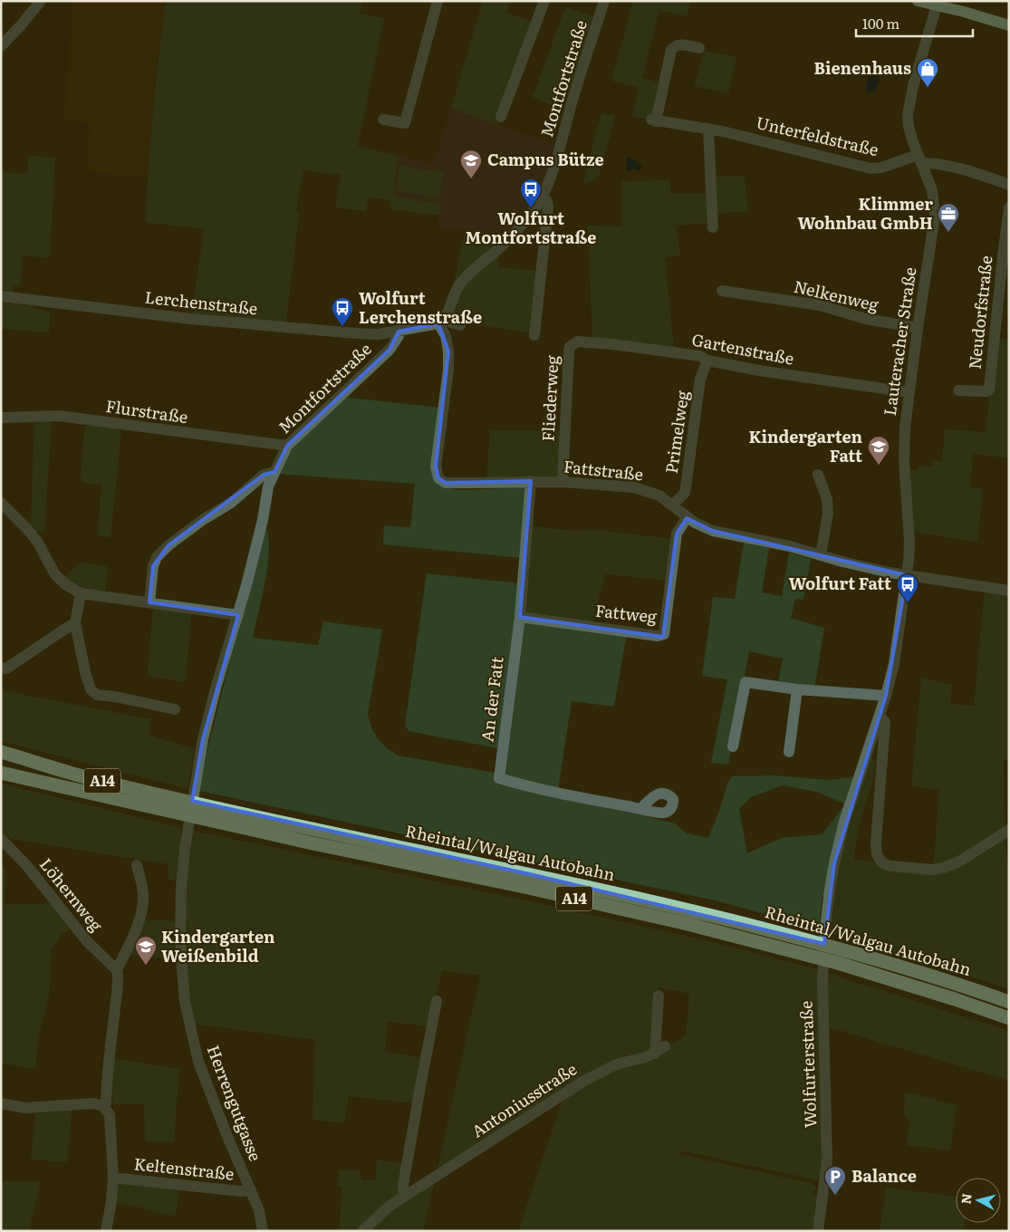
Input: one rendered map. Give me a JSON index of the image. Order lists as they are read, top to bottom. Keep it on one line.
{"streets":{"highway":["A14","Rheintal/Walgau Autobahn"],"street":["Montfortstraße","Unterfeldstraße","Nelkenweg","Lerchenstraße","Neudorfstraße","Lauteracher Straße","Gartenstraße","Fliederweg","Flurstraße","Primelweg","Fattstraße","Fattweg","An der Fatt","Löhernweg","Wolfurterstraße","Antoniusstraße","Herrengutgasse","Keltenstraße"]},"crossings":[["Montfortstraße","Lerchenstraße"],["Montfortstraße","Flurstraße"],["Montfortstraße","Fattstraße"],["Montfortstraße","Herrengutgasse"],["Unterfeldstraße","Lauteracher Straße"],["Nelkenweg","Lauteracher Straße"],["Lauteracher Straße","Gartenstraße"],["Lauteracher Straße","Fattstraße"],["Lauteracher Straße","Wolfurterstraße"],["Gartenstraße","Fliederweg"],["Gartenstraße","Primelweg"],["Fliederweg","Fattstraße"],["Primelweg","Fattstraße"],["Fattstraße","Fattweg"],["Fattstraße","An der Fatt"],["Fattweg","An der Fatt"],["Herrengutgasse","Keltenstraße"]],"places":{"shop":["Bienenhaus"],"school or university":["Campus Bütze","Kindergarten Fatt","Kindergarten Weißenbild"],"bus stop":["Wolfurt Montfortstraße","Wolfurt Lerchenstraße","Wolfurt Fatt"],"office":["Klimmer Wohnbau GmbH"],"parking":["Balance"]},"scale_bar":"100 m","north":"left"}
